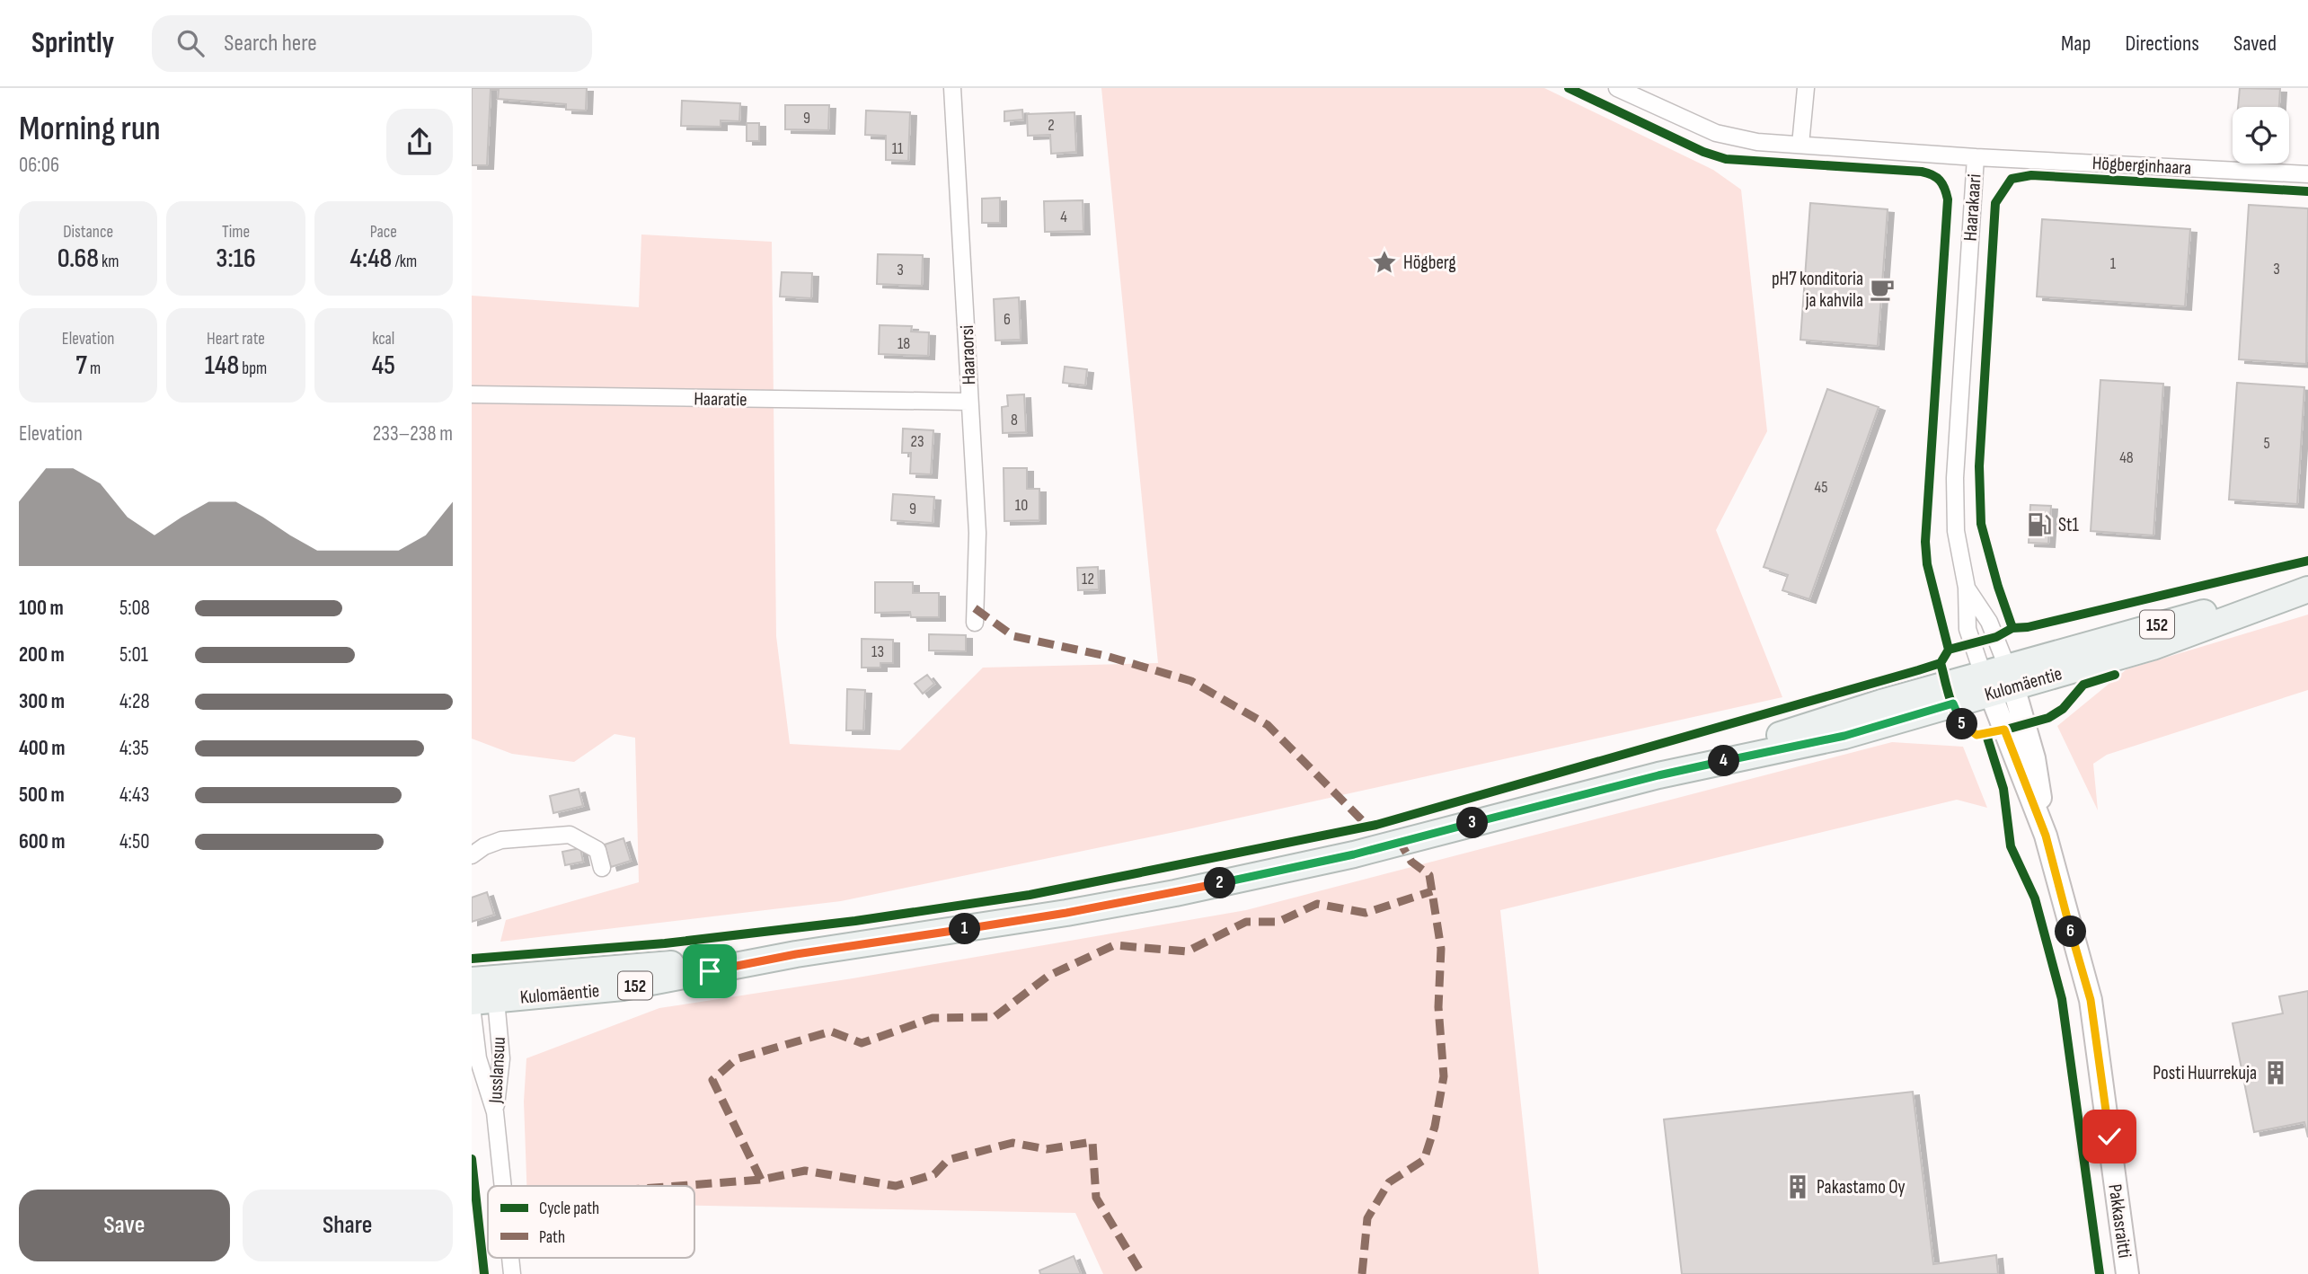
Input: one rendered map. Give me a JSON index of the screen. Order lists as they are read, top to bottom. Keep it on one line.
{"streets":{"main road":["152","Kulomäentie"],"street":["Högberginhaara","Haarakaari","Haaraorsi","Haaratie","Jusslansuu","Pakkasraitti"]},"crossings":[["Högberginhaara","Haarakaari"],["Haarakaari","Kulomäentie"],["Haarakaari","Pakkasraitti"],["Haaraorsi","Haaratie"],["Kulomäentie","Jusslansuu"],["Kulomäentie","Pakkasraitti"]],"places":{"place":["Högberg"],"cafe":["pH7 konditoria ja kahvila"],"fuel station":["St1"],"building":["Posti Huurrekuja","Pakastamo Oy"]},"house_numbers":["9","2","11","4","1","3","3","6","18","8","23","5","48","45","10","9","12","13"],"legend":["Cycle path","Path"],"page":{"header":"Sprintly","search":"Search here","nav":["Map","Directions","Saved"],"heading":["Morning run","06:06"],"stats":[["Distance","0.68 km"],["Time","3:16"],["Pace","4:48 /km"],["Elevation","7 m"],["Heart rate","148 bpm"],["kcal","45"]],"chart":["Elevation","233–238 m"],"list":[{"name":"100 m","note":"5:08"},{"name":"200 m","note":"5:01"},{"name":"300 m","note":"4:28"},{"name":"400 m","note":"4:35"},{"name":"500 m","note":"4:43"},{"name":"600 m","note":"4:50"}],"pins":["5","4","3","2","1","6"],"buttons":["Save","Share"]}}
